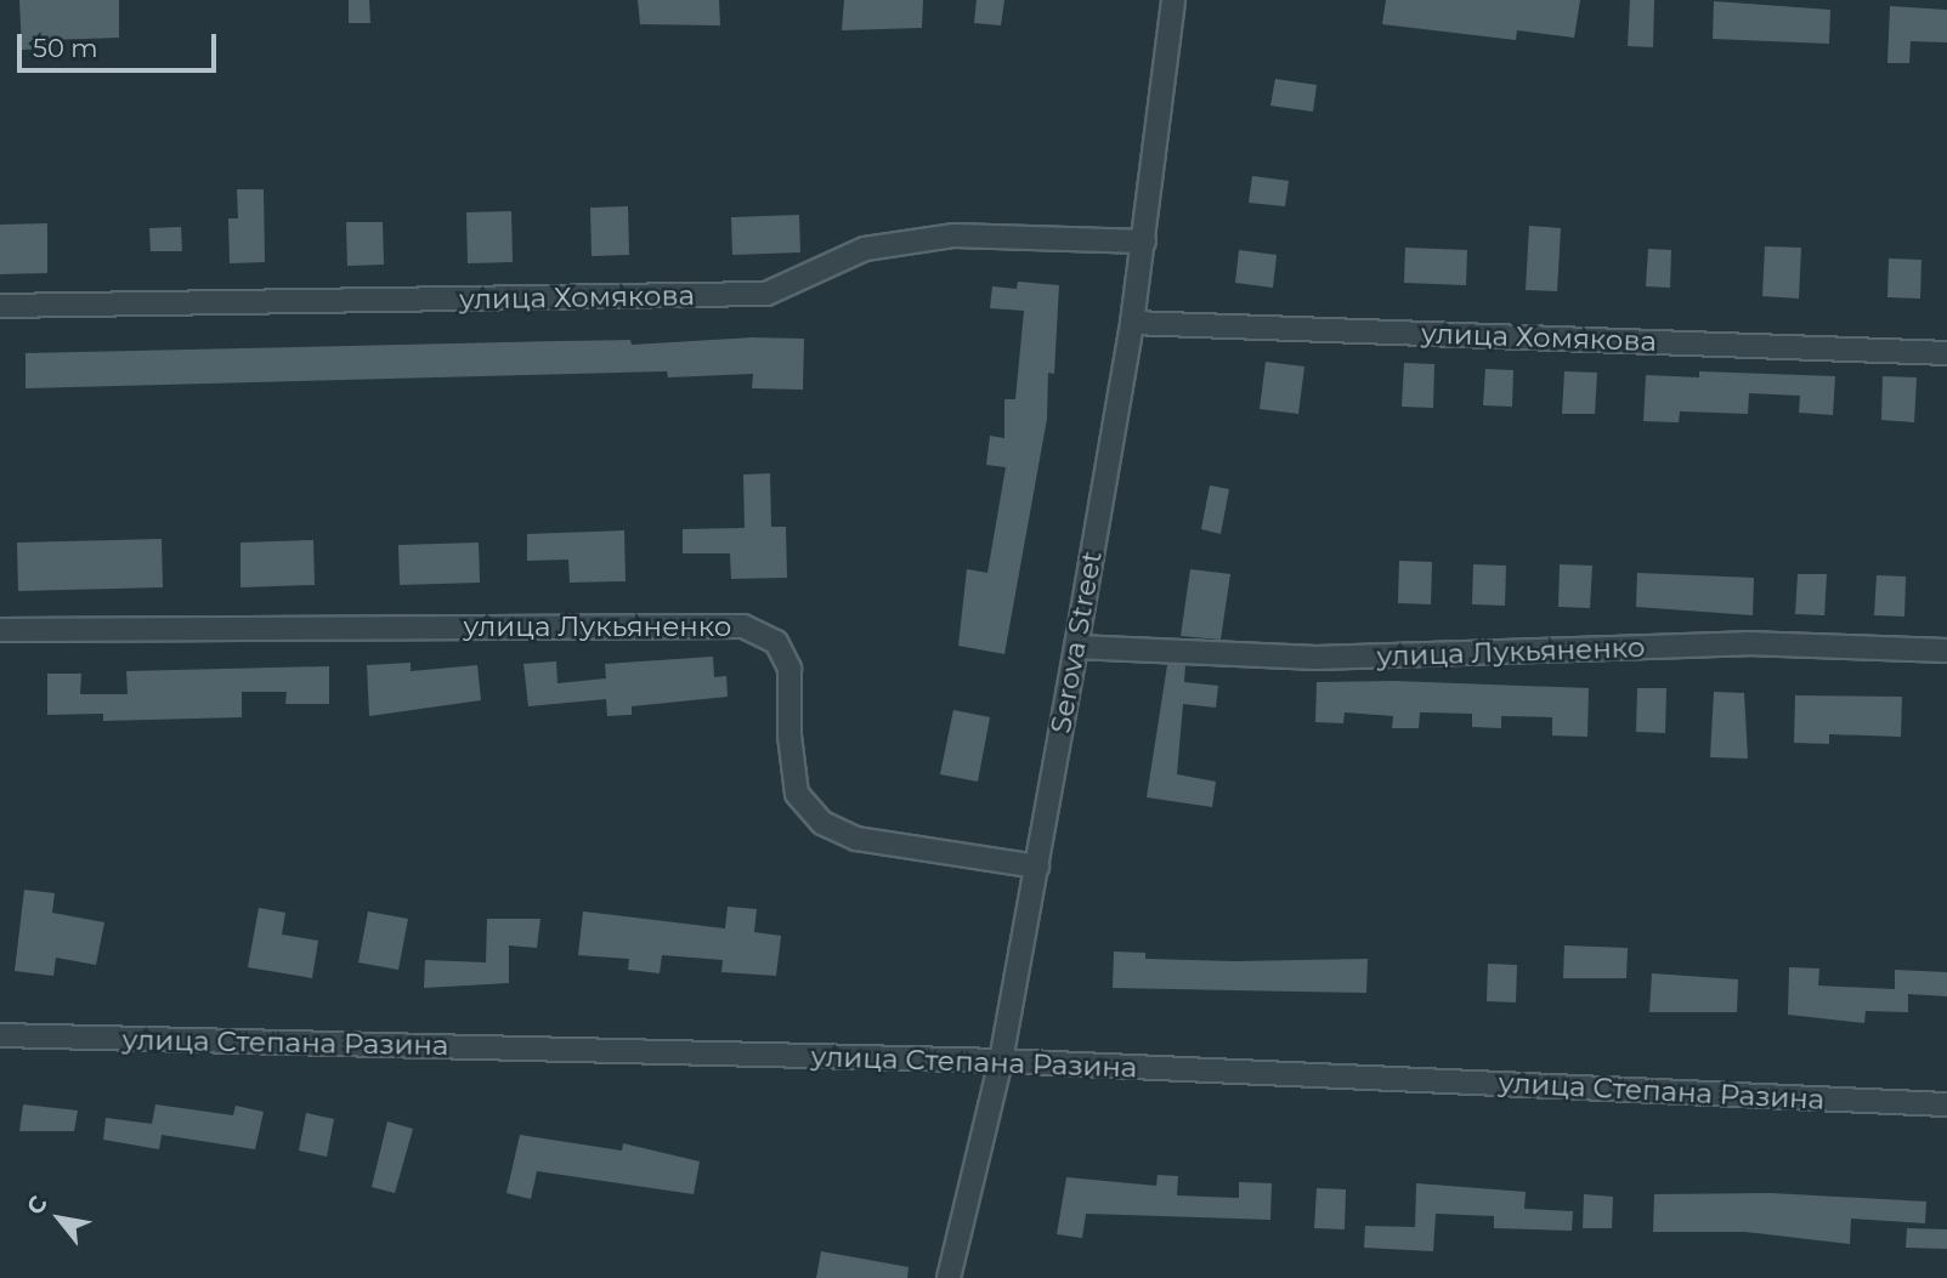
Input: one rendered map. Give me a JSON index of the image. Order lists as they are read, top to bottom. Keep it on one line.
{"streets":{"street":["улица Хомякова","улица Лукьяненко","Serova Street","улица Степана Разина"]},"crossings":[["улица Хомякова","Serova Street"],["улица Лукьяненко","Serova Street"],["Serova Street","улица Степана Разина"]],"scale_bar":"50 m","north":"top left"}
